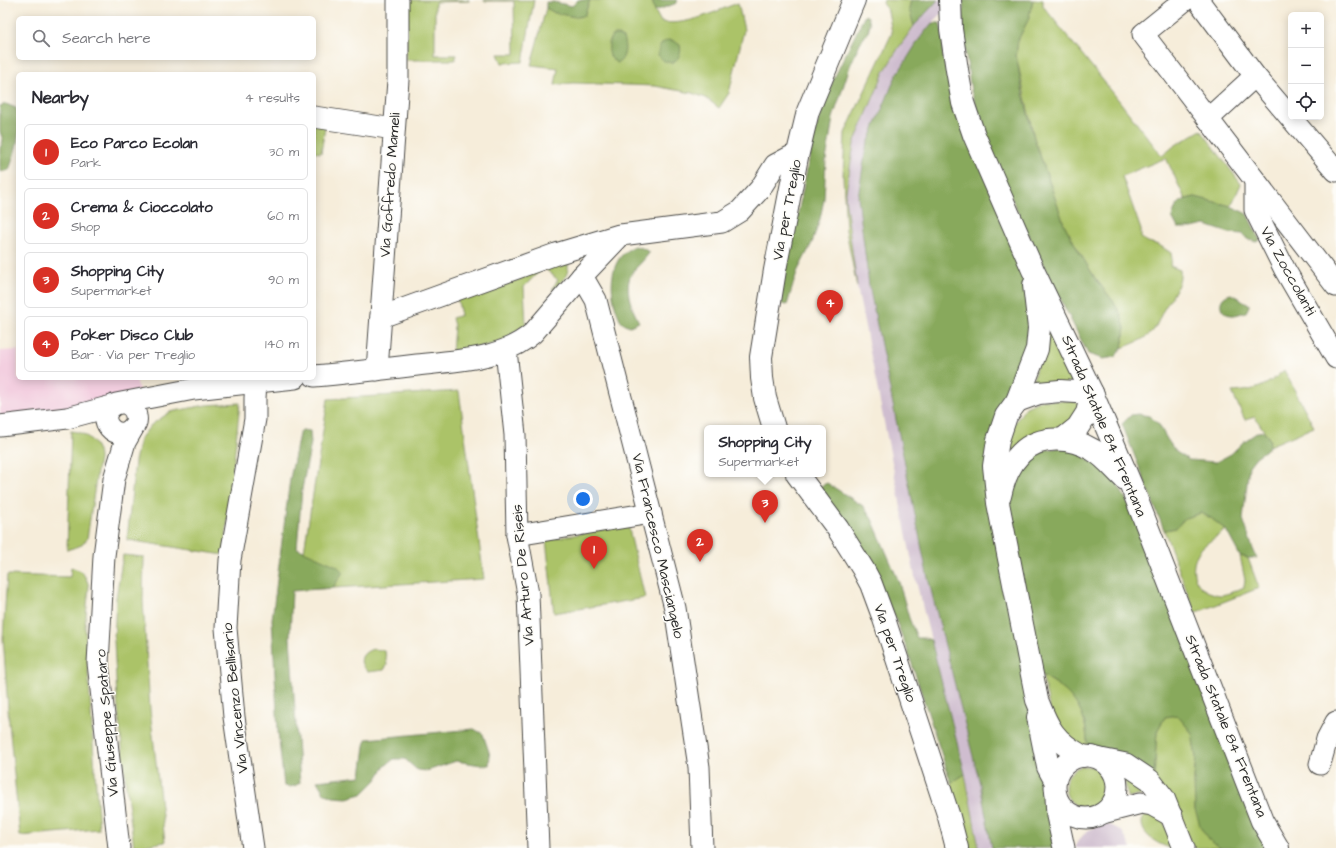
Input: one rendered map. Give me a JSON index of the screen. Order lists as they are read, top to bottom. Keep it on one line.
{"streets":{"main road":["Via per Treglio","Strada Statale 84 Frentana"],"street":["Via Goffredo Mameli","Via Zoccolanti","Via Francesco Masciangelo","Via Arturo De Riseis","Via Vincenzo Bellisario","Via Giuseppe Spataro"]},"page":{"map_buttons":["+","−"],"search":"Search here","heading":["Nearby","4 results"],"list":[{"mark":"1","name":"Eco Parco Ecolan","note":"Park","value":"30 m"},{"mark":"2","name":"Crema & Cioccolato","note":"Shop","value":"60 m"},{"mark":"3","name":"Shopping City","note":"Supermarket","value":"90 m"},{"mark":"4","name":"Poker Disco Club","note":"Bar · Via per Treglio","value":"140 m"}],"pins":["4","3","2","1"],"popup":["Shopping City","Supermarket"]}}
